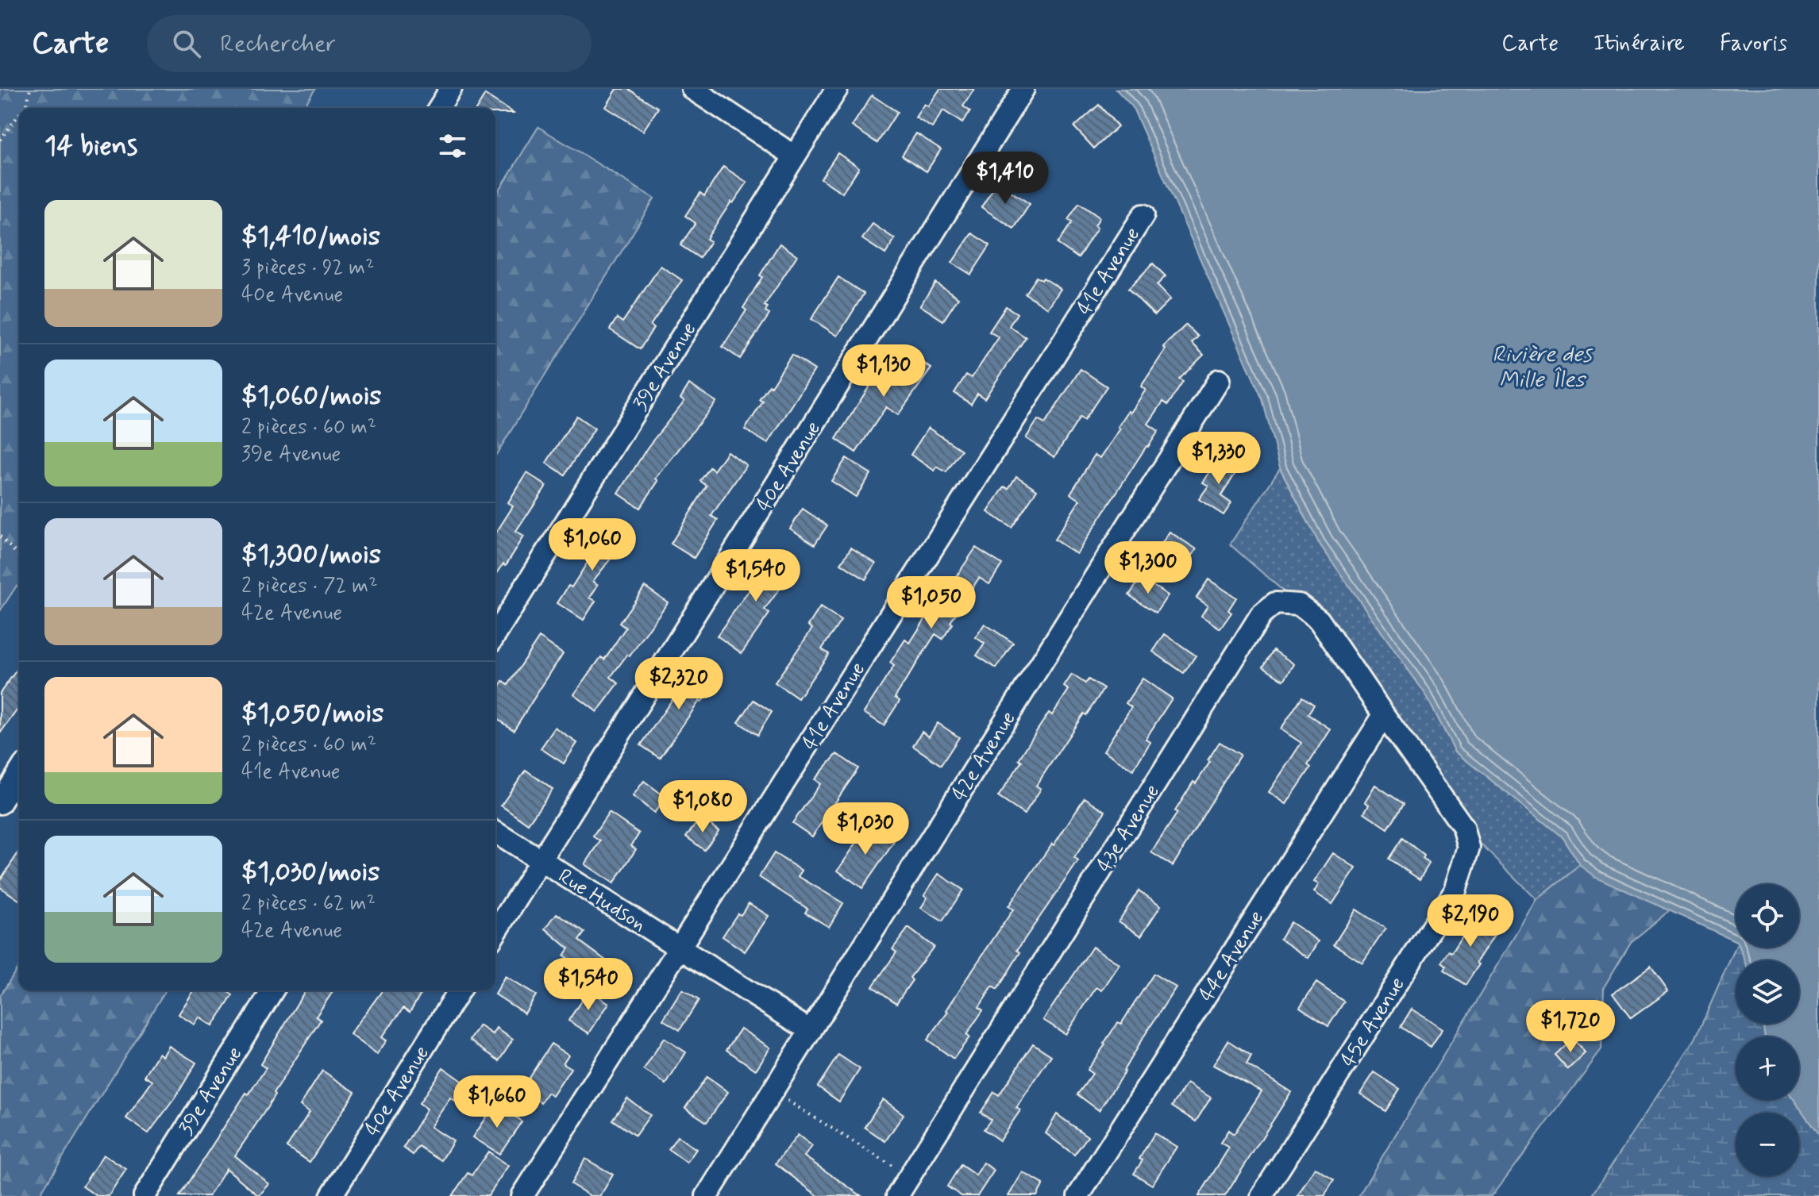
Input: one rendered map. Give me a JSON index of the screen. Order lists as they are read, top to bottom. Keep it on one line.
{"streets":{"street":["41e Avenue","39e Avenue","40e Avenue","42e Avenue","43e Avenue","Rue Hudson","44e Avenue","45e Avenue"]},"crossings":[["41e Avenue","Rue Hudson"],["40e Avenue","Rue Hudson"],["42e Avenue","Rue Hudson"],["43e Avenue","44e Avenue"],["43e Avenue","45e Avenue"],["44e Avenue","45e Avenue"]],"water":["Rivière des Mille Îles"],"page":{"header":"Carte","search":"Rechercher","nav":["Carte","Itinéraire","Favoris"],"heading":"14 biens","price":["$1,410","$1,130","$1,330","$1,060","$1,300","$1,540","$1,050","$2,320","$1,080","$1,030","$2,190","$1,540","$1,720","$1,660"],"list":[{"name":"$1,410/mois","note":"3 pièces · 92 m² · 40e Avenue"},{"name":"$1,060/mois","note":"2 pièces · 60 m² · 39e Avenue"},{"name":"$1,300/mois","note":"2 pièces · 72 m² · 42e Avenue"},{"name":"$1,050/mois","note":"2 pièces · 60 m² · 41e Avenue"},{"name":"$1,030/mois","note":"2 pièces · 62 m² · 42e Avenue"}],"map_buttons":["+","−"]}}
